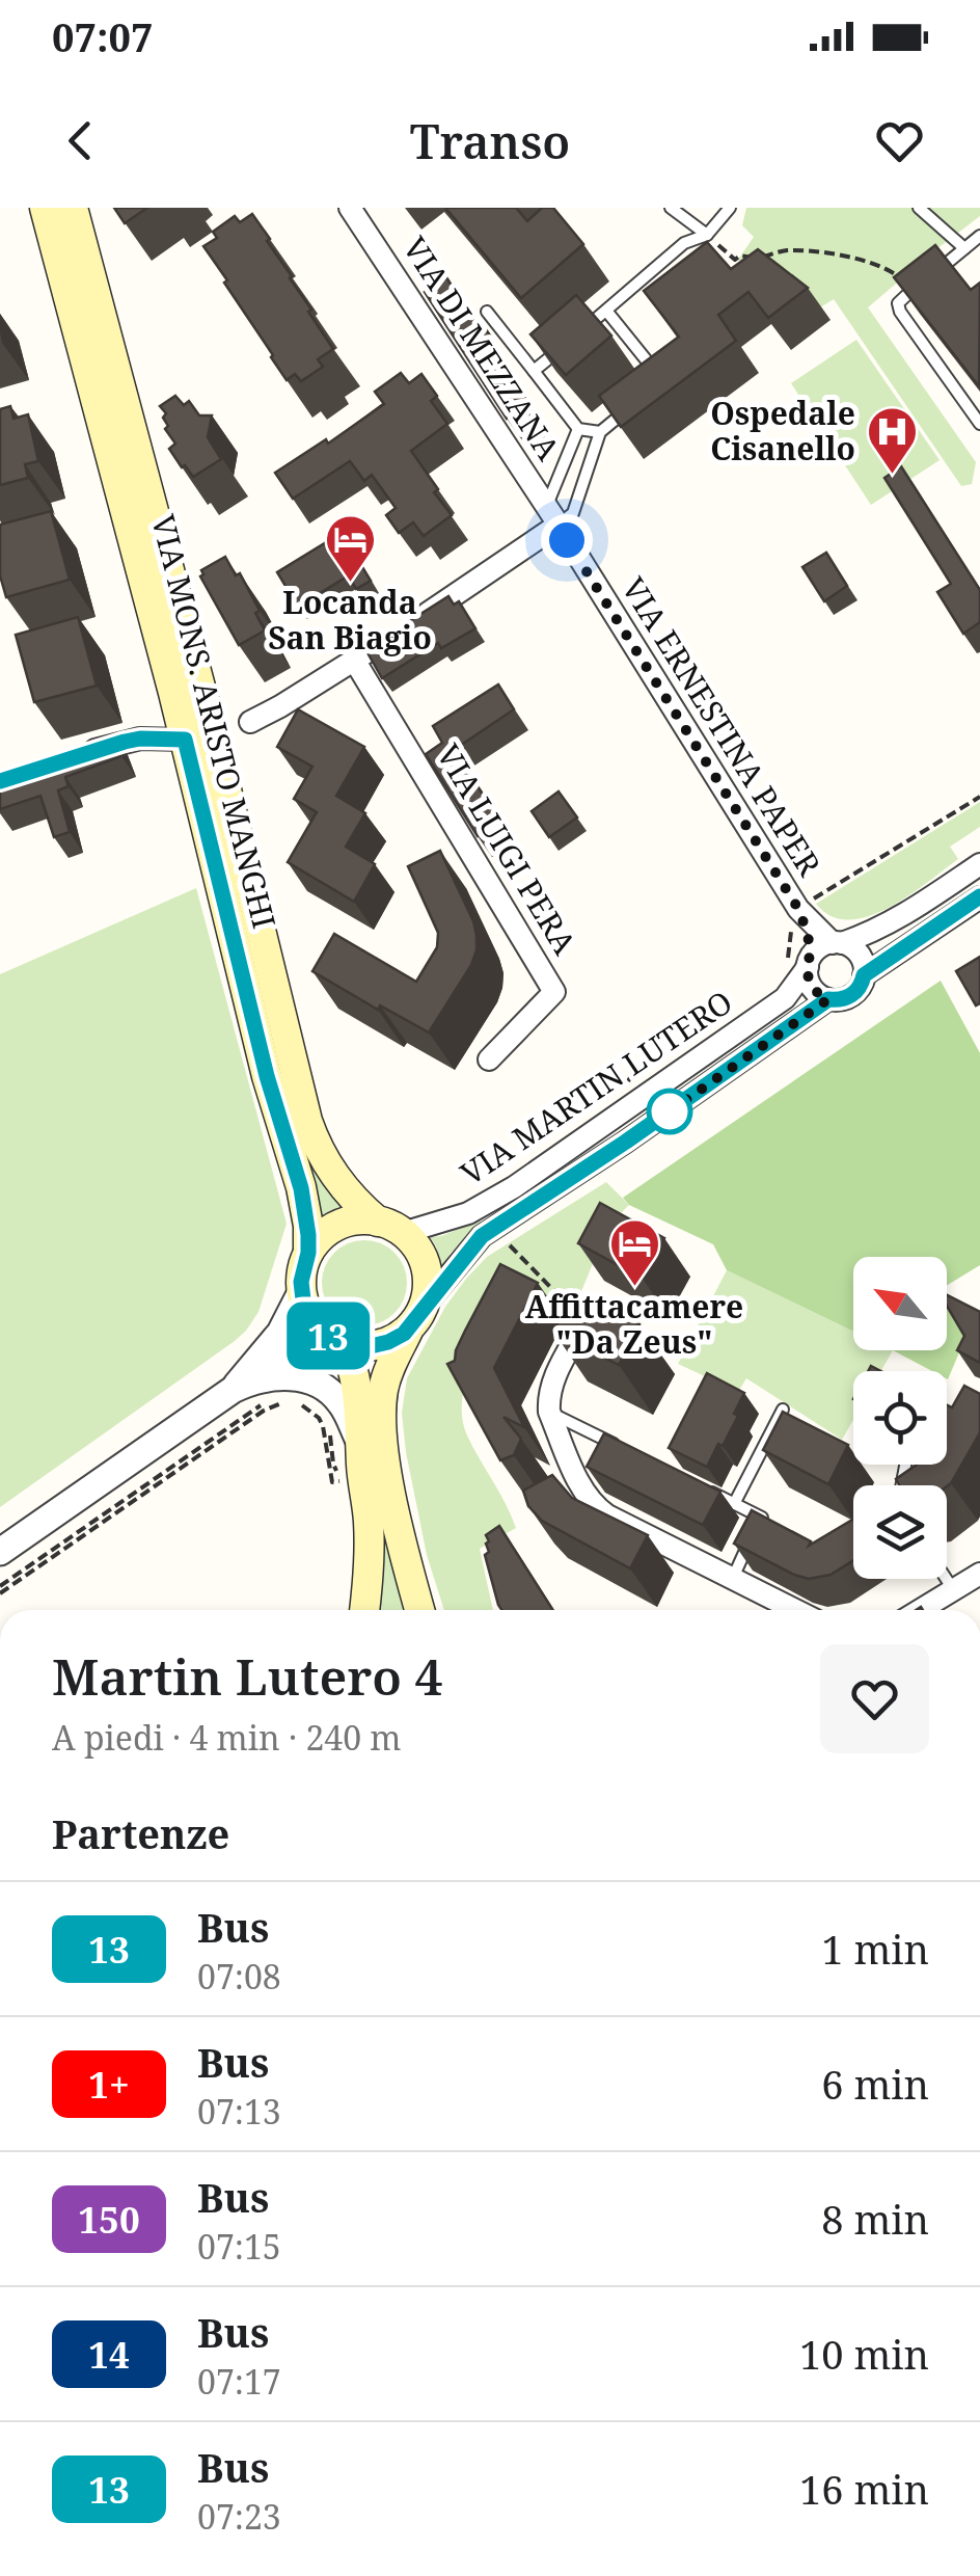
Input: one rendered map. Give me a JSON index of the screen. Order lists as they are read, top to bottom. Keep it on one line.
{"streets":{"main road":["VIA MONS. ARISTO MANGHI"],"street":["VIA DI MEZZANA","VIA ERNESTINA PAPER","VIA LUIGI PERA","VIA MARTIN LUTERO"]},"crossings":[["VIA DI MEZZANA","VIA ERNESTINA PAPER"],["VIA MONS. ARISTO MANGHI","VIA MARTIN LUTERO"],["VIA ERNESTINA PAPER","VIA MARTIN LUTERO"]],"places":{"hospital":["Ospedale Cisanello"],"hotel":["Locanda San Biagio","Affittacamere \"Da Zeus\""]},"lines":["bus line 13"],"north":"top left","page":{"status":"07:07","header":"Transo","on_map":"13","heading":[["Martin Lutero 4","A piedi · 4 min · 240 m"],"Partenze"],"list":[{"mark":"13","name":"Bus","note":"07:08","value":"1 min"},{"mark":"1+","name":"Bus","note":"07:13","value":"6 min"},{"mark":"150","name":"Bus","note":"07:15","value":"8 min"},{"mark":"14","name":"Bus","note":"07:17","value":"10 min"},{"mark":"13","name":"Bus","note":"07:23","value":"16 min"}]}}
